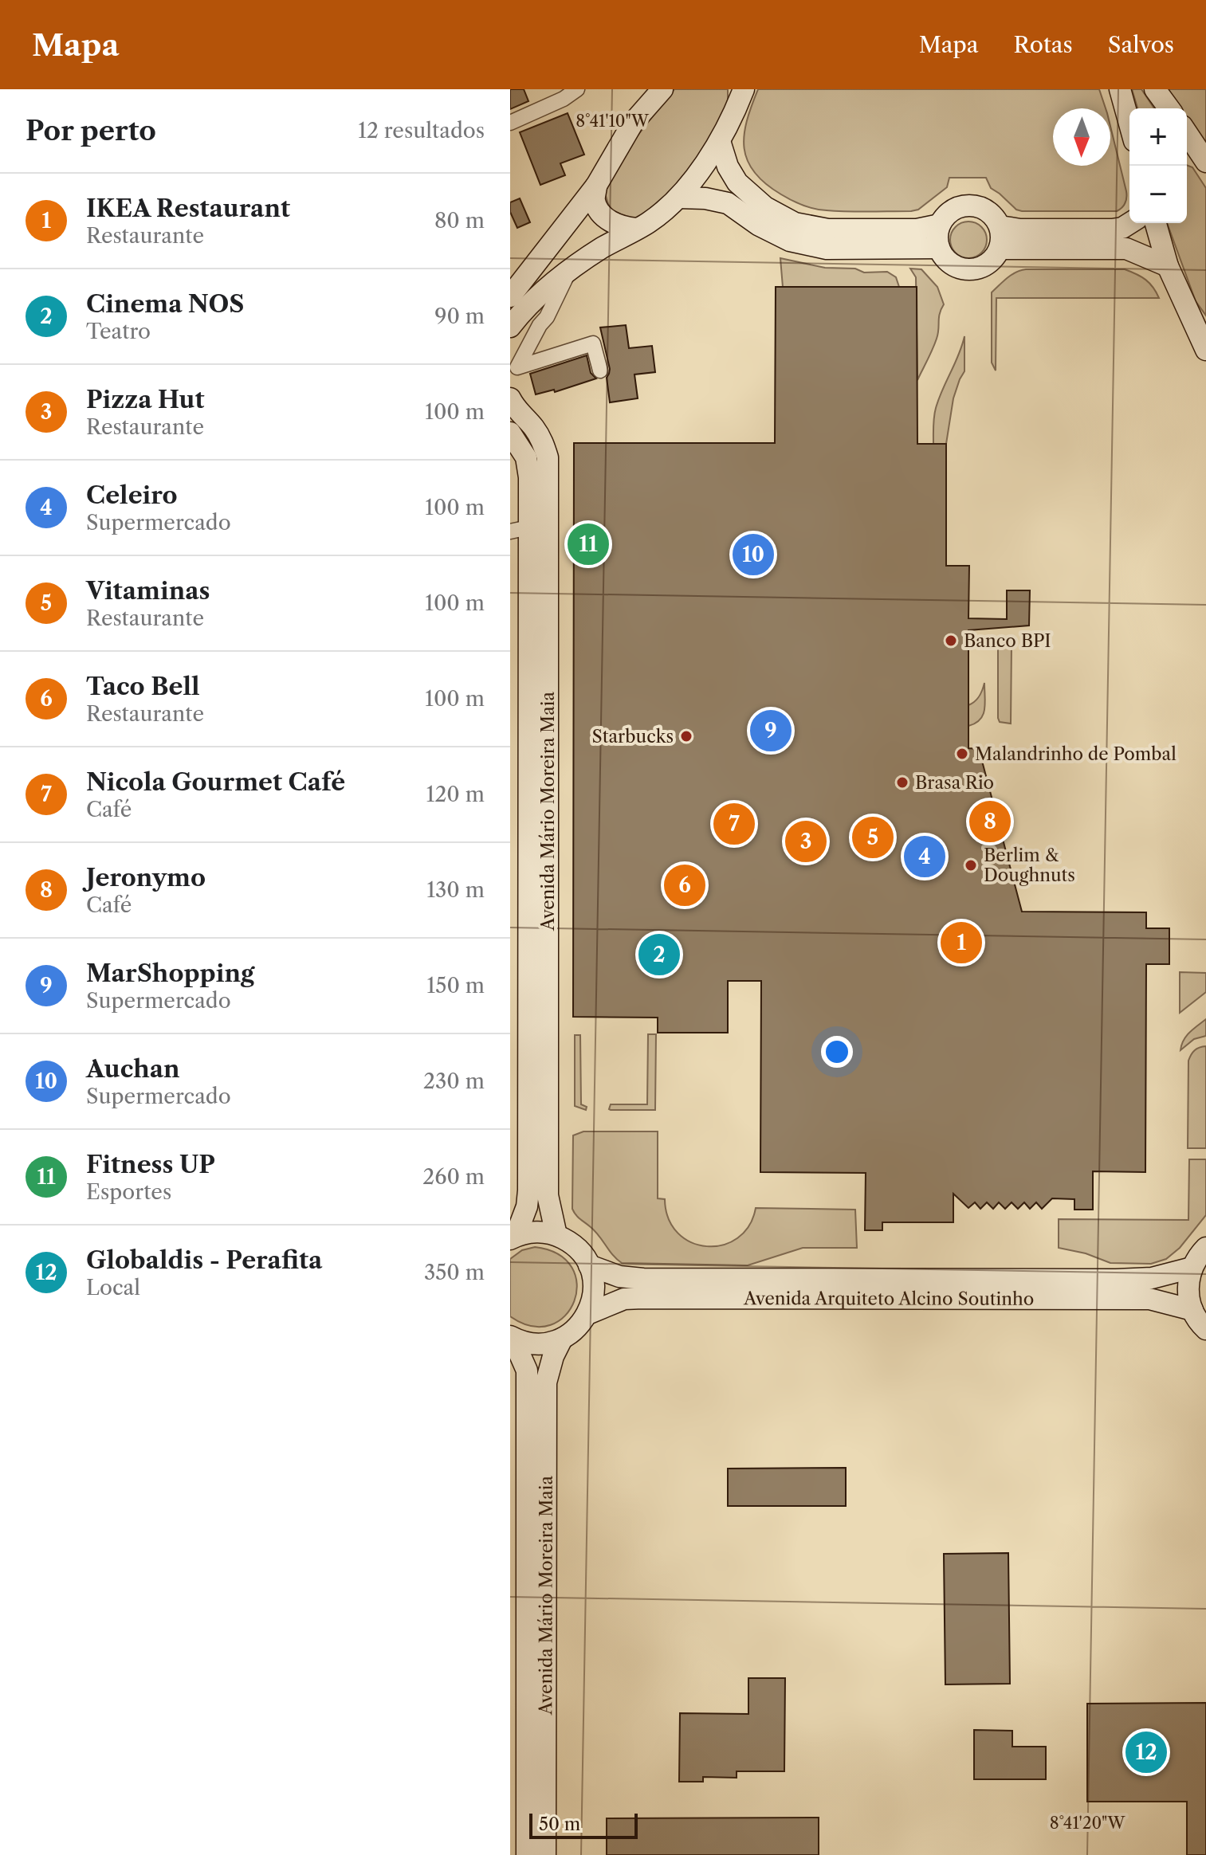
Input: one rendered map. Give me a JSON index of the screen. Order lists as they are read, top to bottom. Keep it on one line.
{"streets":{"main road":["Avenida Mário Moreira Maia","Avenida Arquiteto Alcino Soutinho"]},"places":["Banco BPI","Starbucks","Malandrinho de Pombal","Brasa Rio","Berlim & Doughnuts"],"scale_bar":"50 m","north":"bottom","page":{"header":"Mapa","nav":["Mapa","Rotas","Salvos"],"heading":["Por perto","12 resultados"],"map_buttons":["+","−"],"list":[{"mark":"1","name":"IKEA Restaurant","note":"Restaurante","value":"80 m"},{"mark":"2","name":"Cinema NOS","note":"Teatro","value":"90 m"},{"mark":"3","name":"Pizza Hut","note":"Restaurante","value":"100 m"},{"mark":"4","name":"Celeiro","note":"Supermercado","value":"100 m"},{"mark":"5","name":"Vitaminas","note":"Restaurante","value":"100 m"},{"mark":"6","name":"Taco Bell","note":"Restaurante","value":"100 m"},{"mark":"7","name":"Nicola Gourmet Café","note":"Café","value":"120 m"},{"mark":"8","name":"Jeronymo","note":"Café","value":"130 m"},{"mark":"9","name":"MarShopping","note":"Supermercado","value":"150 m"},{"mark":"10","name":"Auchan","note":"Supermercado","value":"230 m"},{"mark":"11","name":"Fitness UP","note":"Esportes","value":"260 m"},{"mark":"12","name":"Globaldis - Perafita","note":"Local","value":"350 m"}],"pins":["11","10","9","8","7","5","3","4","6","1","2","12"],"scale":"50 m"},"coordinates":["8°41'10\"W","8°41'20\"W"]}
